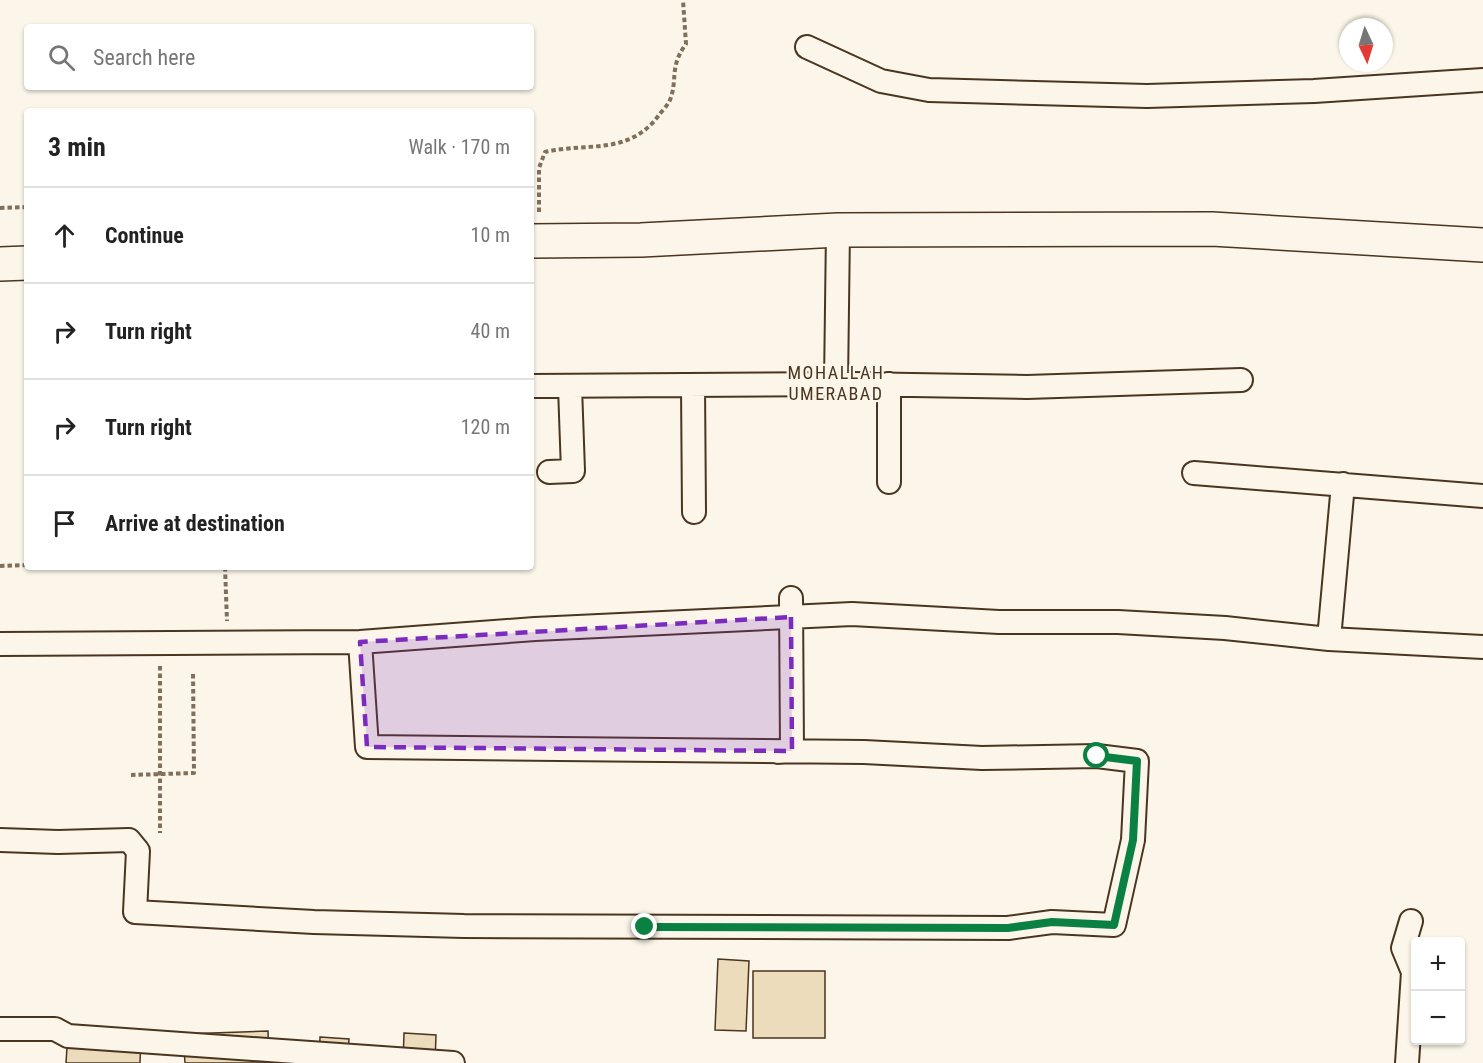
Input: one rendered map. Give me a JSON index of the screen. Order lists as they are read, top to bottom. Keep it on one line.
{"districts":["MOHALLAH UMERABAD"],"north":"bottom","page":{"search":"Search here","heading":["3 min","Walk · 170 m"],"list":[["Continue","10 m"],["Turn right","40 m"],["Turn right","120 m"],"Arrive at destination"],"map_buttons":["+","−"]}}
